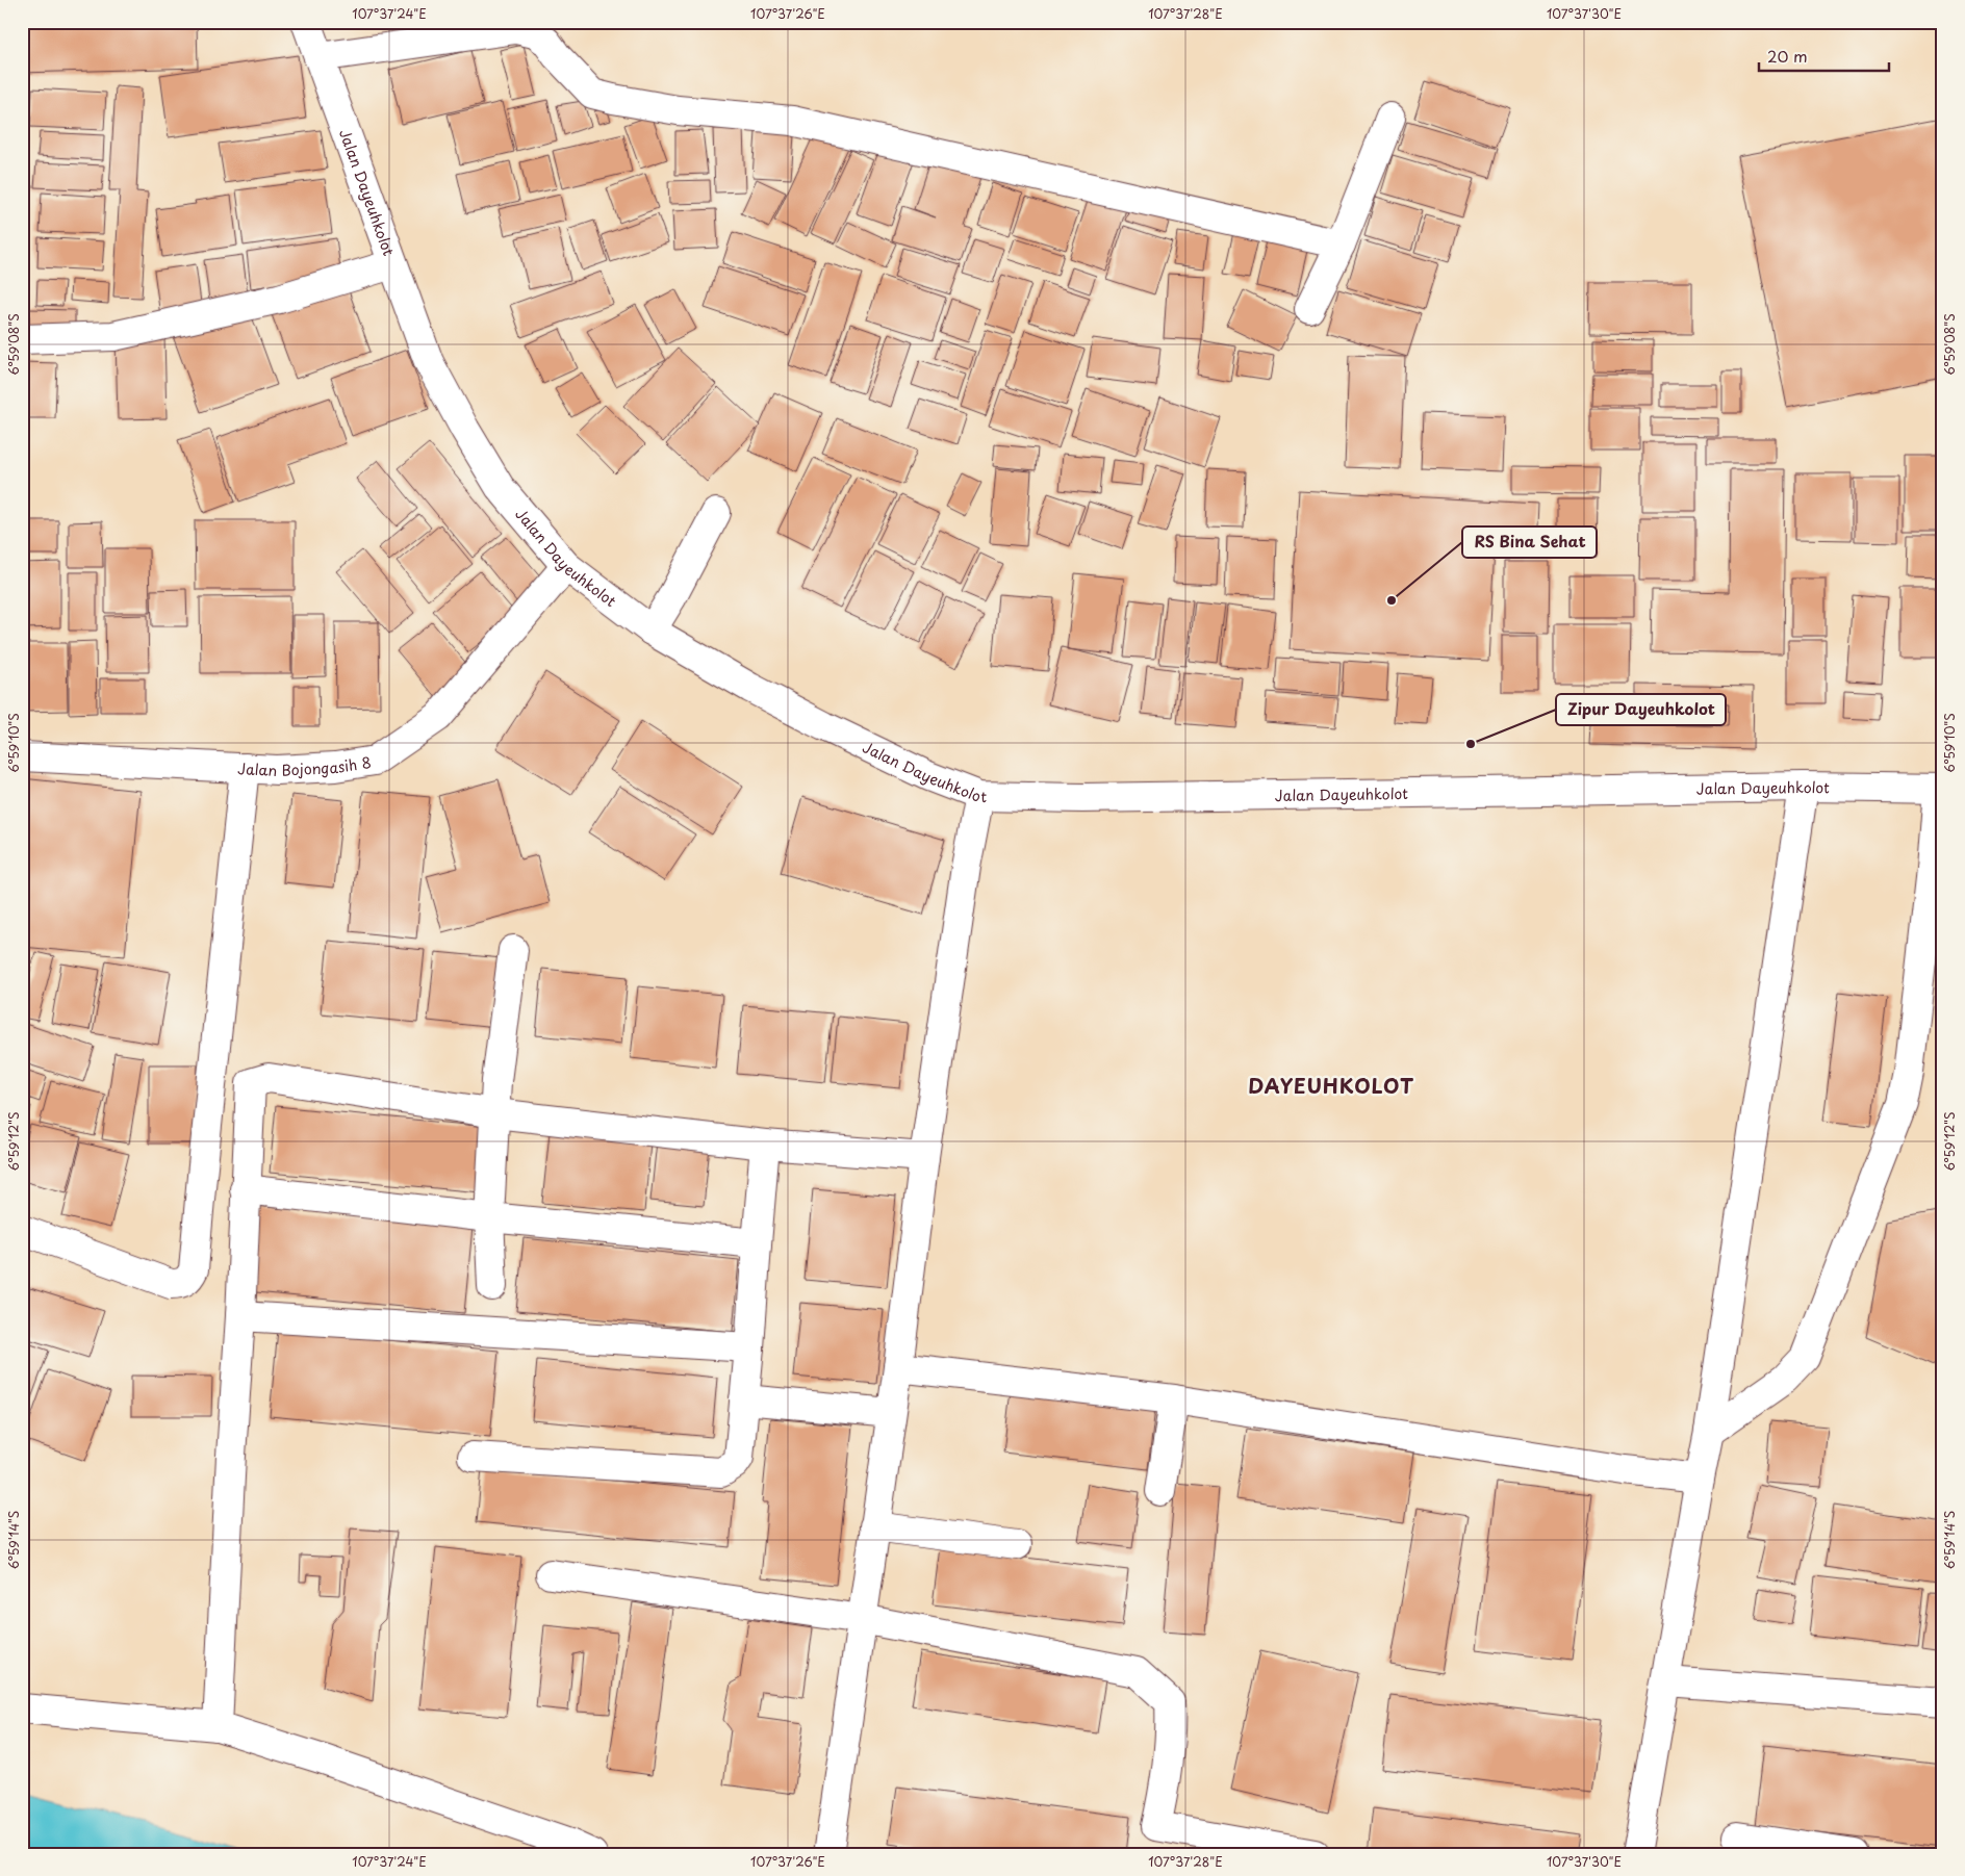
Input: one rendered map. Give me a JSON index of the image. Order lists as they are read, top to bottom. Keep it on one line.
{"streets":{"street":["Jalan Dayeuhkolot","Jalan Bojongasih 8"]},"crossings":[["Jalan Dayeuhkolot","Jalan Bojongasih 8"]],"districts":["DAYEUHKOLOT"],"places":["RS Bina Sehat","Zipur Dayeuhkolot"],"scale_bar":"20 m","coordinates":["107°37'24\"E","107°37'26\"E","107°37'28\"E","107°37'30\"E","6°59'08\"S","6°59'10\"S","6°59'12\"S","6°59'14\"S"]}
